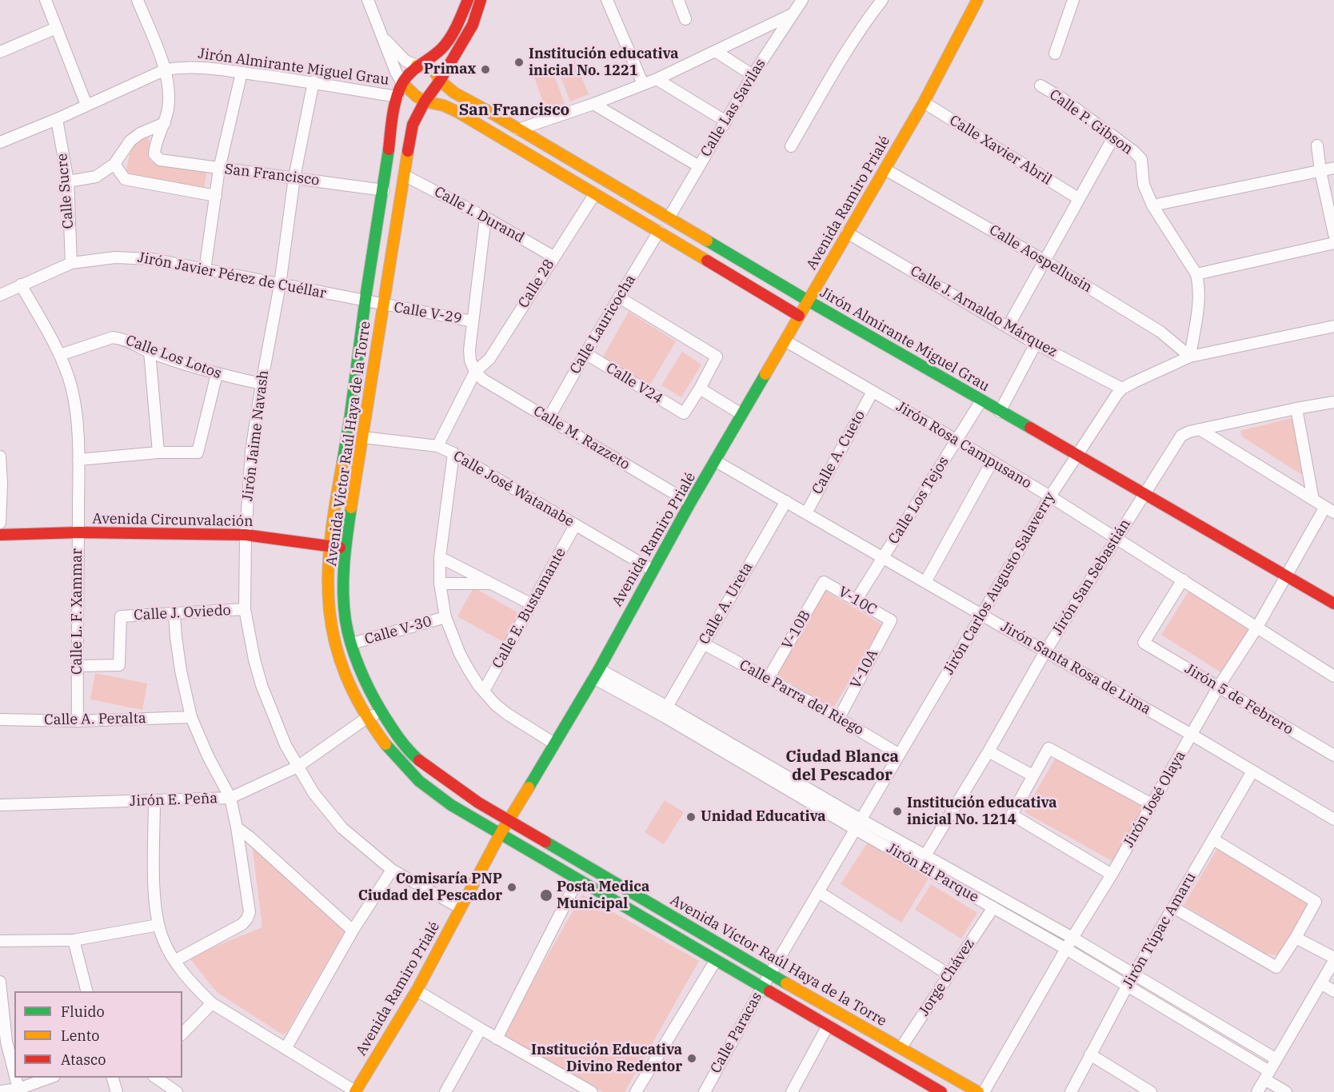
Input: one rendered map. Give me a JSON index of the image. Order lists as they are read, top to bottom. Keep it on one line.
{"streets":{"street":["Jirón Almirante Miguel Grau","Calle Las Savilas","Calle P. Gibson","Calle Xavier Abril","San Francisco","Calle Sucre","Avenida Ramiro Prialé","Calle I. Durand","Calle Aospellusin","Jirón Javier Pérez de Cuéllar","Calle 28","Calle J. Arnaldo Márquez","Calle V-29","Calle Lauricocha","Calle Los Lotos","Calle V24","Jirón Jaime Navash","Calle M. Razzeto","Avenida Víctor Raúl Haya de la Torre","Jirón Rosa Campusano","Calle A. Cueto","Calle José Watanabe","Calle Los Tejos","Avenida Circunvalación","Jirón San Sebastián","Jirón Carlos Augusto Salaverry","V-10C","Calle A. Ureta","Calle E. Bustamante","Calle L. F. Xammar","Calle J. Oviedo","V-10B","Calle V-30","Jirón Santa Rosa de Lima","V-10A","Calle Parra del Riego","Jirón 5 de Febrero","Calle A. Peralta","Jirón José Olaya","Jirón E. Peña","Jirón El Parque","Jirón Túpac Amaru","Jorge Chávez","Calle Paracas"]},"crossings":[["Jirón Almirante Miguel Grau","Calle Las Savilas"],["Jirón Almirante Miguel Grau","Calle Sucre"],["Jirón Almirante Miguel Grau","Avenida Ramiro Prialé"],["Jirón Almirante Miguel Grau","Jirón Jaime Navash"],["Jirón Almirante Miguel Grau","Avenida Víctor Raúl Haya de la Torre"],["Jirón Almirante Miguel Grau","Calle Los Tejos"],["Jirón Almirante Miguel Grau","Jirón San Sebastián"],["Jirón Almirante Miguel Grau","Jirón Carlos Augusto Salaverry"],["Jirón Almirante Miguel Grau","Jirón José Olaya"],["Calle Xavier Abril","Avenida Ramiro Prialé"],["San Francisco","Jirón Jaime Navash"],["San Francisco","Avenida Víctor Raúl Haya de la Torre"],["Calle Sucre","Jirón Javier Pérez de Cuéllar"],["Avenida Ramiro Prialé","Calle Aospellusin"],["Avenida Ramiro Prialé","Calle J. Arnaldo Márquez"],["Avenida Ramiro Prialé","Jirón Jaime Navash"],["Avenida Ramiro Prialé","Calle M. Razzeto"],["Avenida Ramiro Prialé","Avenida Víctor Raúl Haya de la Torre"],["Avenida Ramiro Prialé","Jirón Rosa Campusano"],["Avenida Ramiro Prialé","Calle José Watanabe"],["Avenida Ramiro Prialé","Jirón Santa Rosa de Lima"],["Avenida Ramiro Prialé","Jirón El Parque"],["Calle I. Durand","Calle 28"],["Calle I. Durand","Avenida Víctor Raúl Haya de la Torre"],["Calle Aospellusin","Jirón Carlos Augusto Salaverry"],["Jirón Javier Pérez de Cuéllar","Calle V-29"],["Jirón Javier Pérez de Cuéllar","Jirón Jaime Navash"],["Jirón Javier Pérez de Cuéllar","Avenida Víctor Raúl Haya de la Torre"],["Jirón Javier Pérez de Cuéllar","Calle L. F. Xammar"],["Calle 28","Calle M. Razzeto"],["Calle 28","Calle José Watanabe"],["Calle J. Arnaldo Márquez","Jirón Carlos Augusto Salaverry"],["Calle V-29","Avenida Víctor Raúl Haya de la Torre"],["Calle Lauricocha","Calle V24"],["Calle Lauricocha","Calle M. Razzeto"],["Calle Los Lotos","Jirón Jaime Navash"],["Calle Los Lotos","Calle L. F. Xammar"],["Jirón Jaime Navash","Avenida Circunvalación"],["Jirón Jaime Navash","Calle J. Oviedo"],["Jirón Jaime Navash","Jirón E. Peña"],["Avenida Víctor Raúl Haya de la Torre","Calle José Watanabe"],["Avenida Víctor Raúl Haya de la Torre","Avenida Circunvalación"],["Avenida Víctor Raúl Haya de la Torre","Jirón Carlos Augusto Salaverry"],["Avenida Víctor Raúl Haya de la Torre","Calle V-30"],["Avenida Víctor Raúl Haya de la Torre","Jirón E. Peña"],["Avenida Víctor Raúl Haya de la Torre","Jorge Chávez"],["Avenida Víctor Raúl Haya de la Torre","Calle Paracas"],["Jirón Rosa Campusano","Calle A. Cueto"],["Jirón Rosa Campusano","Calle Los Tejos"],["Jirón Rosa Campusano","Jirón San Sebastián"],["Jirón Rosa Campusano","Jirón Carlos Augusto Salaverry"],["Jirón Rosa Campusano","Jirón 5 de Febrero"],["Jirón Rosa Campusano","Jirón José Olaya"],["Calle A. Cueto","Jirón Santa Rosa de Lima"],["Calle José Watanabe","Calle E. Bustamante"],["Calle Los Tejos","V-10C"],["Calle Los Tejos","Jirón Santa Rosa de Lima"],["Avenida Circunvalación","Calle L. F. Xammar"],["Jirón San Sebastián","Jirón Santa Rosa de Lima"],["Jirón San Sebastián","Jirón El Parque"],["Jirón Carlos Augusto Salaverry","Jirón Santa Rosa de Lima"],["Jirón Carlos Augusto Salaverry","Calle Parra del Riego"],["Jirón Carlos Augusto Salaverry","Jirón El Parque"],["Jirón Carlos Augusto Salaverry","Calle Paracas"],["V-10C","V-10B"],["V-10C","V-10A"],["Calle A. Ureta","Jirón Santa Rosa de Lima"],["Calle A. Ureta","Calle Parra del Riego"],["Calle A. Ureta","Jirón El Parque"],["Calle L. F. Xammar","Calle J. Oviedo"],["Calle L. F. Xammar","Calle A. Peralta"],["V-10B","Calle Parra del Riego"],["Jirón Santa Rosa de Lima","Jirón José Olaya"],["Jirón Santa Rosa de Lima","Jirón Túpac Amaru"],["V-10A","Calle Parra del Riego"],["Jirón 5 de Febrero","Jirón José Olaya"],["Jirón José Olaya","Jirón El Parque"],["Jirón El Parque","Jirón Túpac Amaru"],["Jirón El Parque","Jorge Chávez"]],"districts":["San Francisco","Ciudad Blanca del Pescador"],"places":["Institución educativa inicial No. 1221","Primax","Institución educativa inicial No. 1214","Unidad Educativa","Comisaría PNP Ciudad del Pescador","Posta Medica Municipal","Institución Educativa Divino Redentor"],"legend":["Fluido","Lento","Atasco"]}
